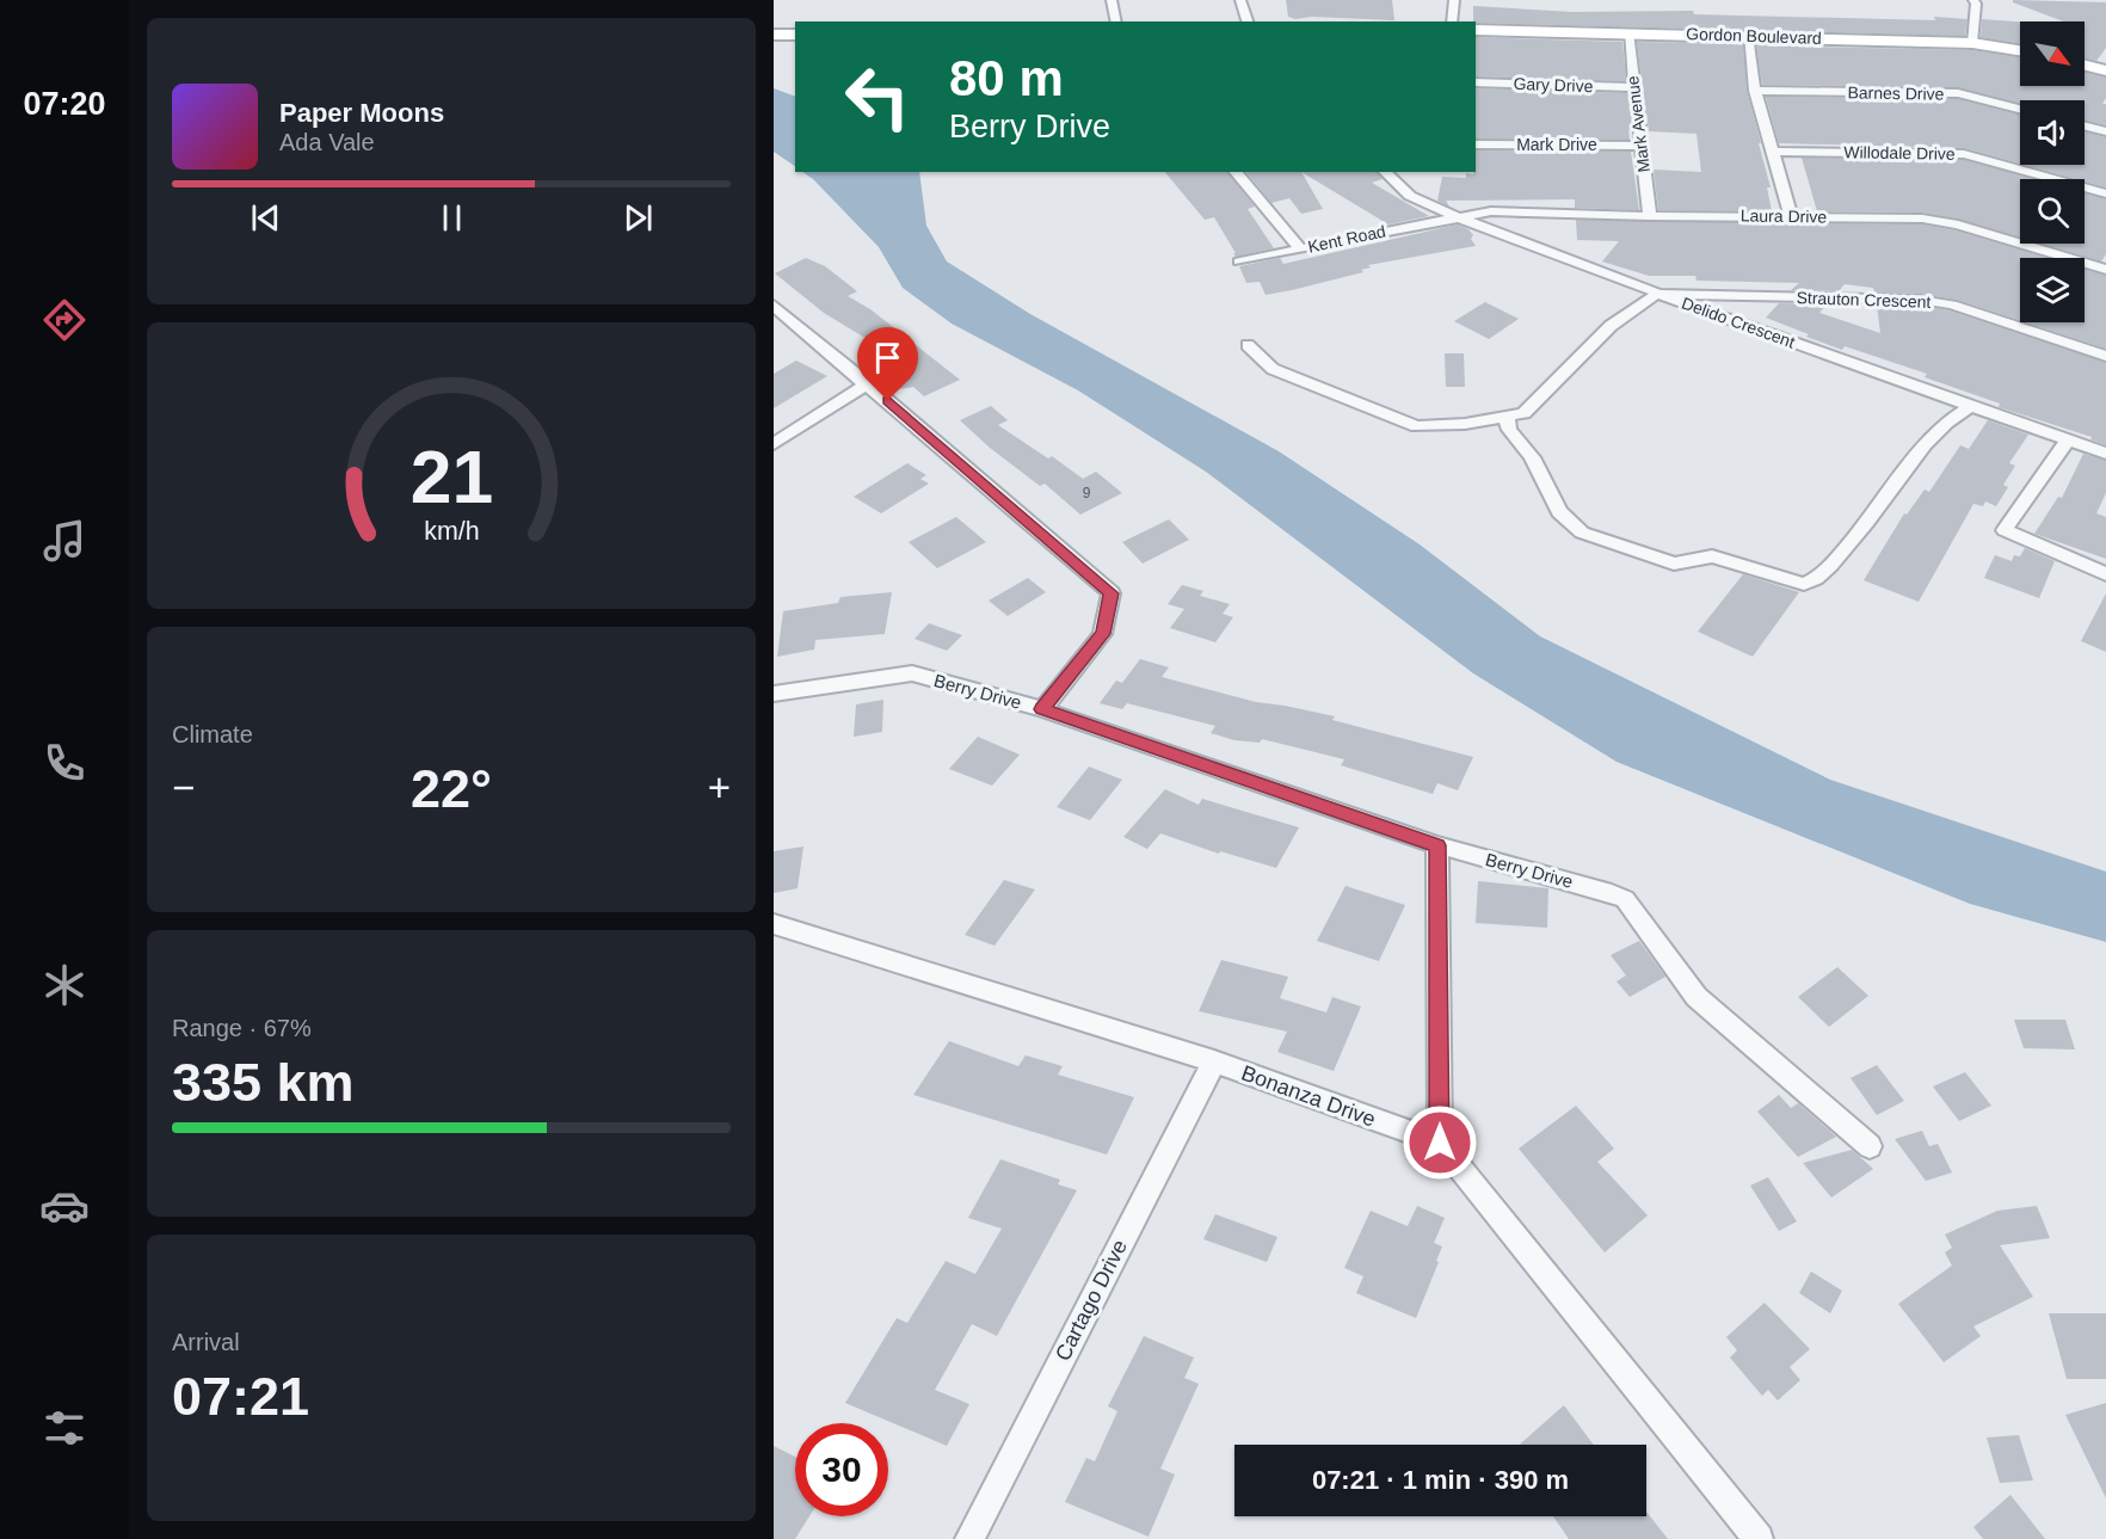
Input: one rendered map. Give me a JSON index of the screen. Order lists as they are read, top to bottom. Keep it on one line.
{"streets":{"street":["Gordon Boulevard","Gary Drive","Barnes Drive","Mark Avenue","Mark Drive","Willodale Drive","Laura Drive","Kent Road","Strauton Crescent","Delido Crescent","Berry Drive","Bonanza Drive","Cartago Drive"]},"crossings":[["Gordon Boulevard","Mark Avenue"],["Gary Drive","Mark Avenue"],["Mark Avenue","Mark Drive"],["Mark Avenue","Laura Drive"],["Laura Drive","Kent Road"],["Laura Drive","Delido Crescent"],["Kent Road","Delido Crescent"],["Strauton Crescent","Delido Crescent"],["Bonanza Drive","Cartago Drive"]],"house_numbers":["9"],"north":"bottom right","page":{"tabs":"07:20","turn":["80 m","Berry Drive"],"song":["Paper Moons","Ada Vale"],"tile":["Climate",["Range · 67%","335 km"],["Arrival","07:21"]],"heat":["−","22°","+"],"limit":"30","trip":"07:21 · 1 min · 390 m","gauge":["21","km/h"]}}
